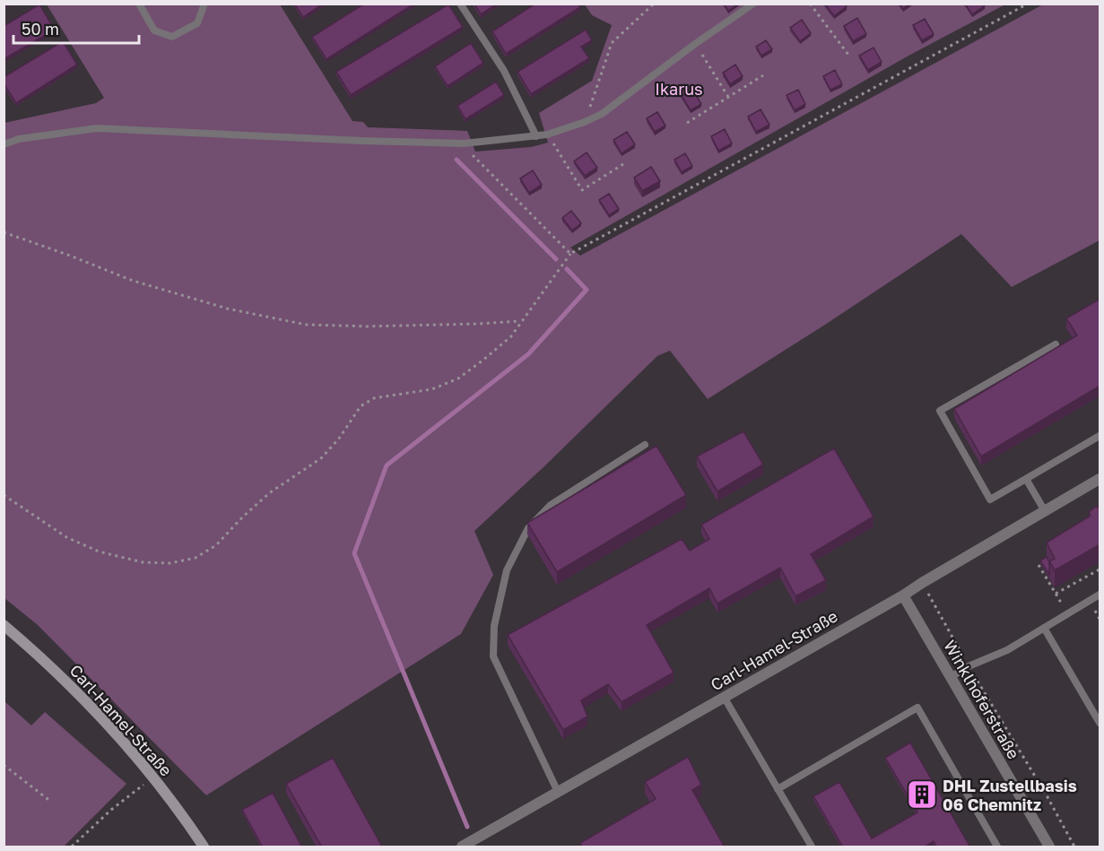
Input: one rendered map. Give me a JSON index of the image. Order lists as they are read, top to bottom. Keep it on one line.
{"streets":{"main road":["Carl-Hamel-Straße"],"street":["Winklhoferstraße"]},"crossings":[["Carl-Hamel-Straße","Winklhoferstraße"]],"parks":["Ikarus"],"places":{"building":["DHL Zustellbasis 06 Chemnitz"]},"scale_bar":"50 m"}
